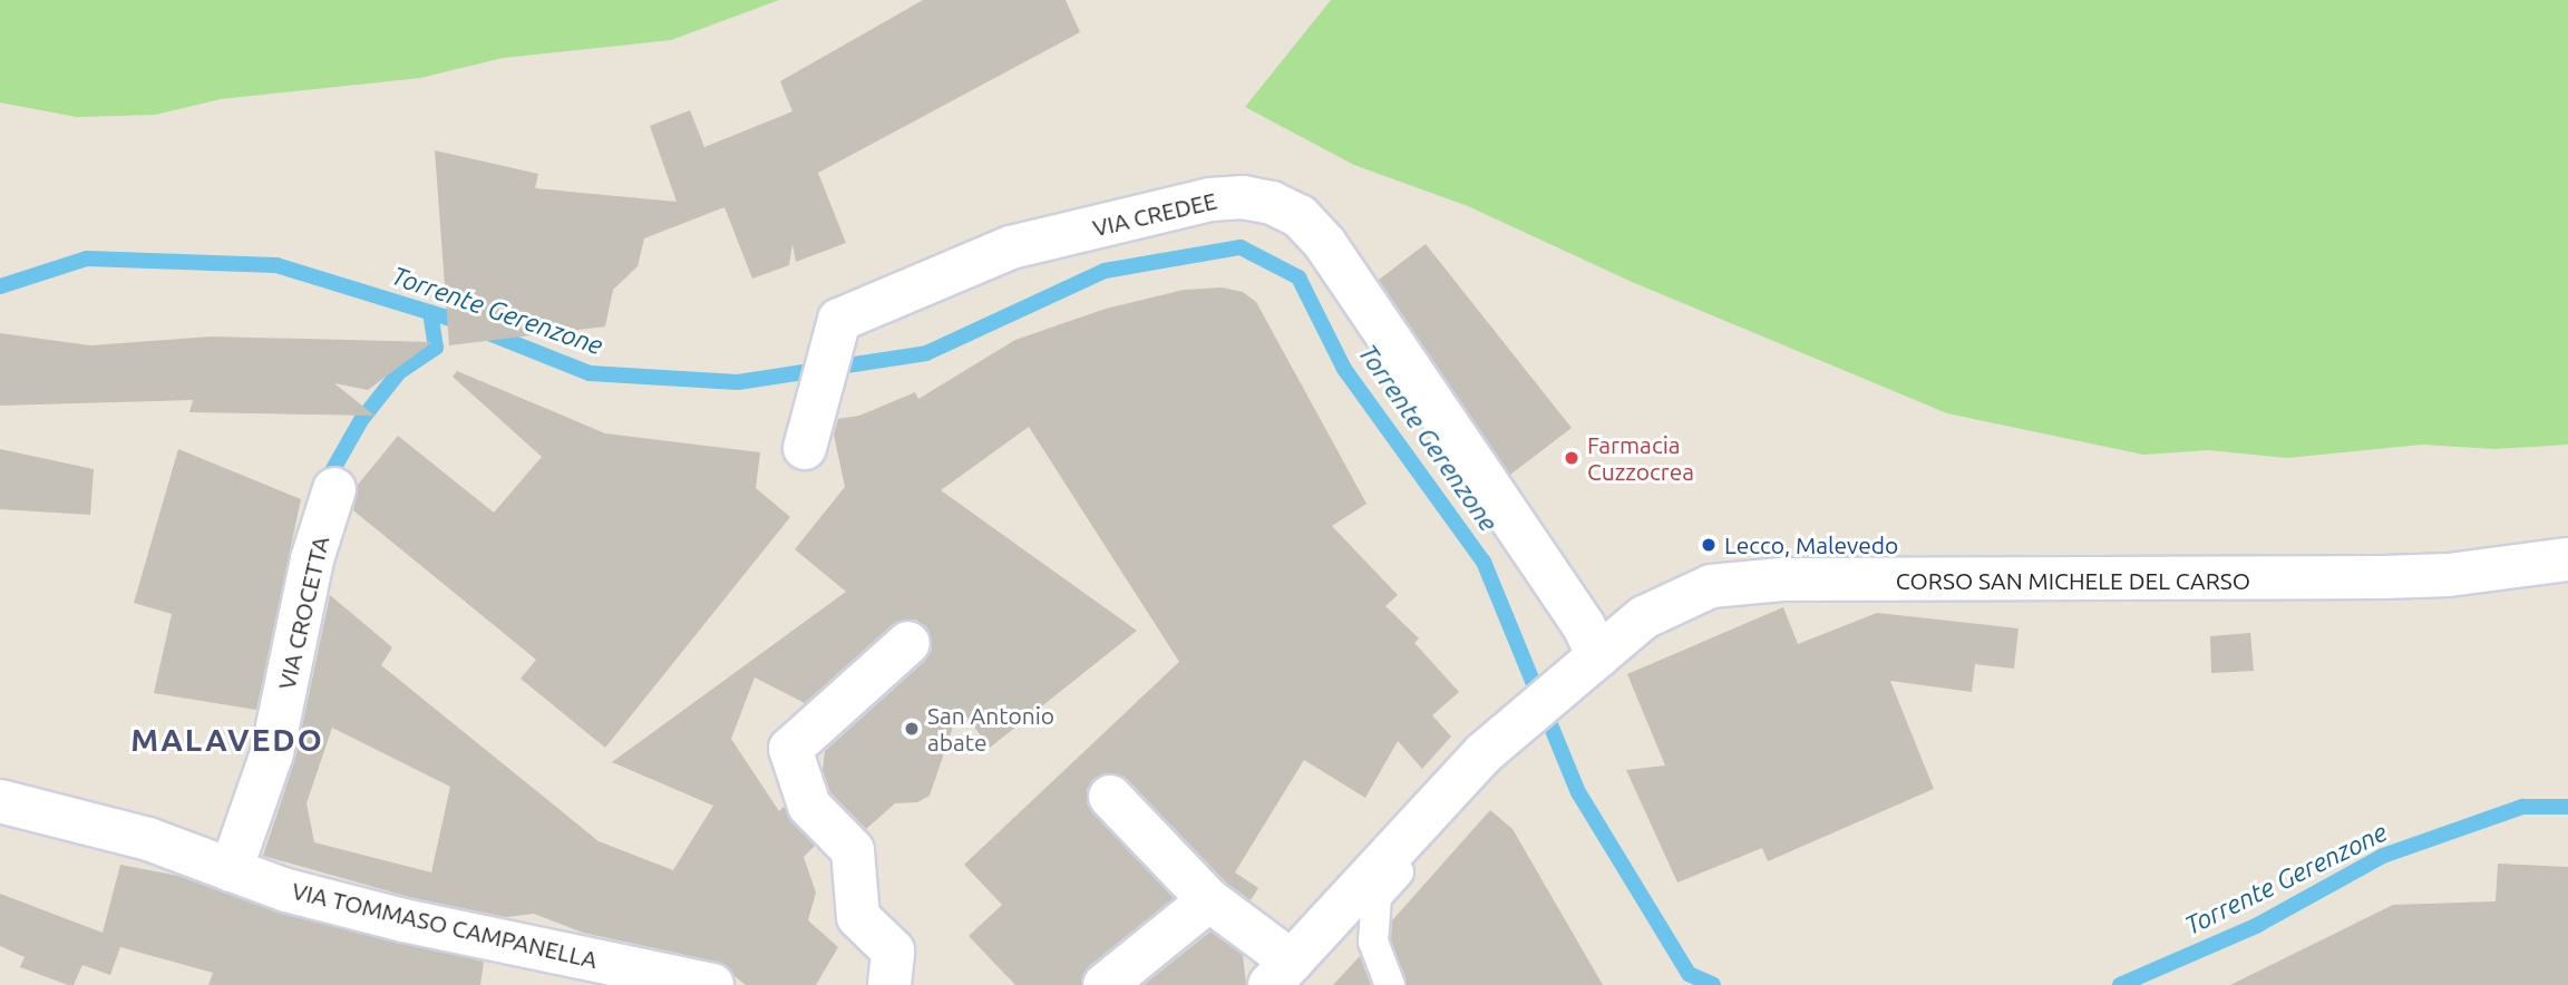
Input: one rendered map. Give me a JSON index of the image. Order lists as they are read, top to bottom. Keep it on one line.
{"streets":{"street":["VIA CREDEE","CORSO SAN MICHELE DEL CARSO","VIA CROCETTA","VIA TOMMASO CAMPANELLA"]},"crossings":[["VIA CREDEE","CORSO SAN MICHELE DEL CARSO"],["VIA CROCETTA","VIA TOMMASO CAMPANELLA"]],"districts":["MALAVEDO"],"water":["Torrente Gerenzone"],"places":["Farmacia Cuzzocrea","Lecco, Malevedo","San Antonio abate"]}
